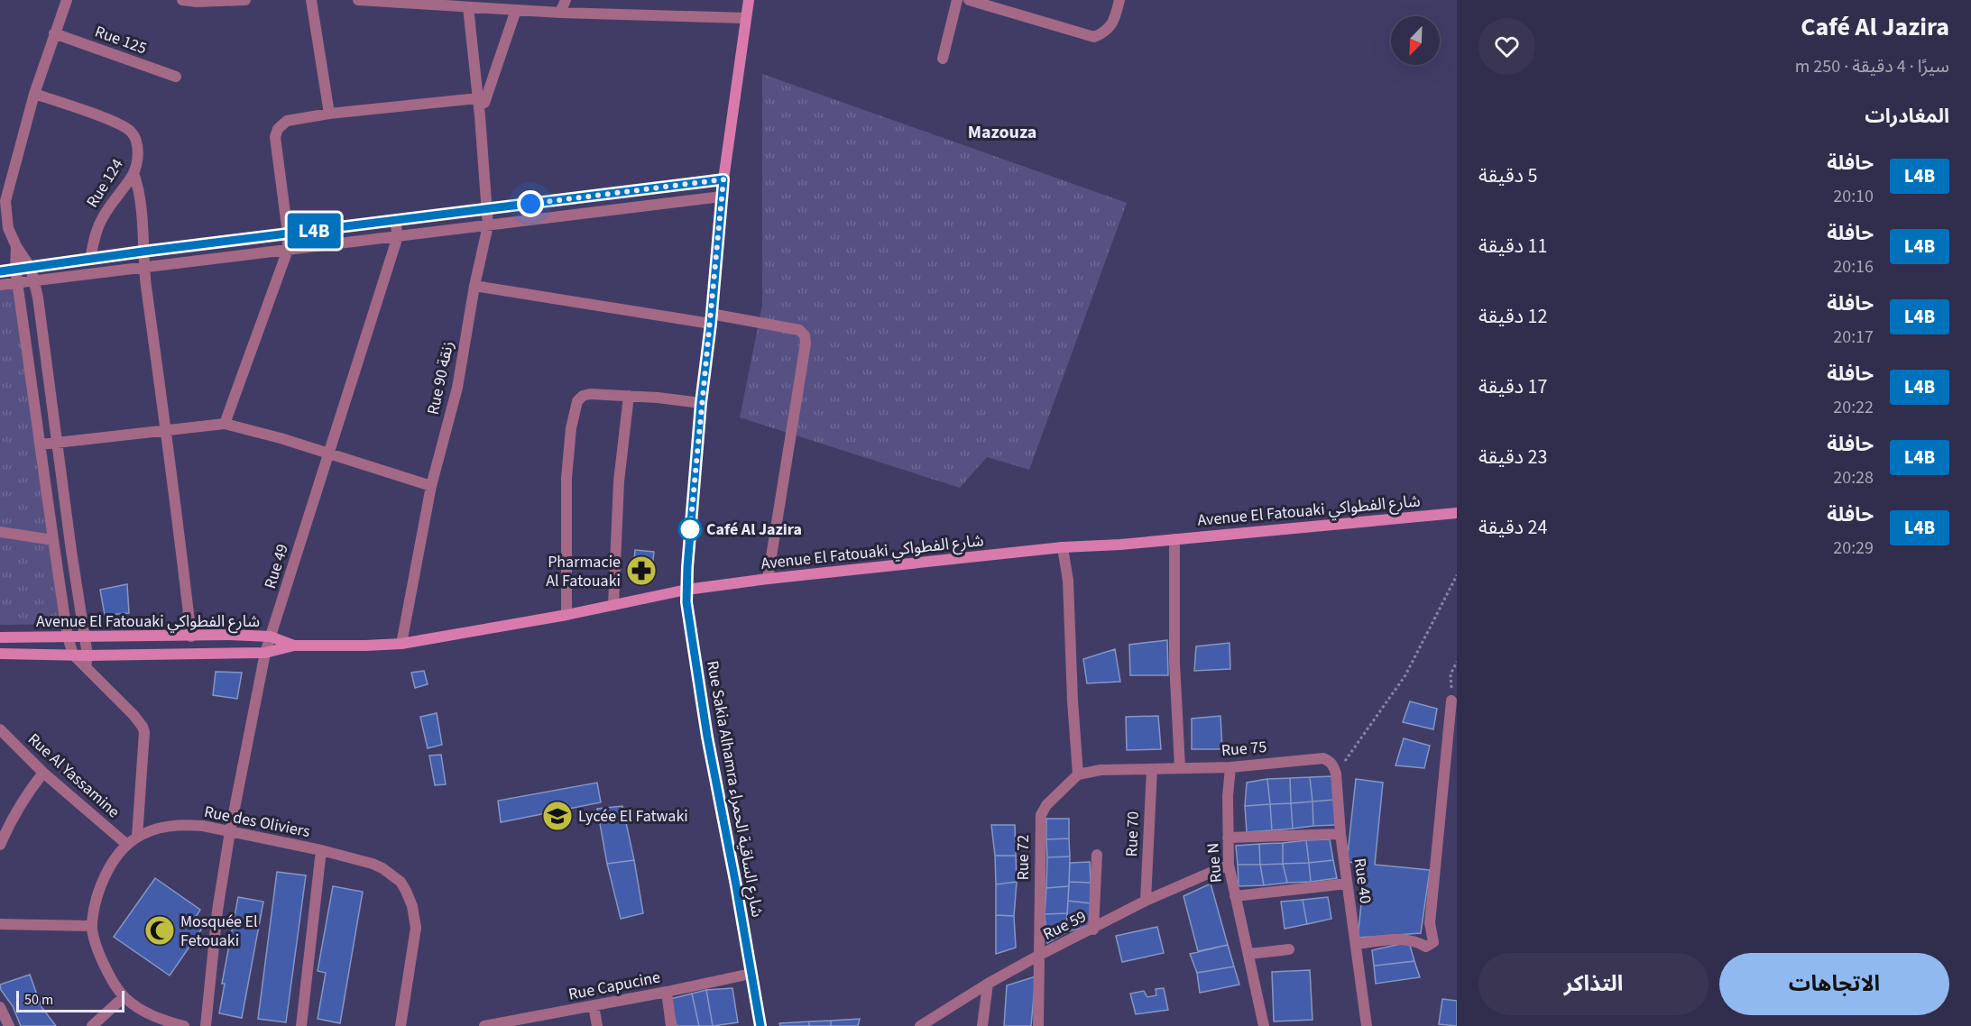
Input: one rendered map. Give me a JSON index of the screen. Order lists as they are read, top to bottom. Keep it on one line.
{"streets":{"main road":["Avenue El Fatouaki شارع الفطواكي","Rue Sakia Alhamra شارع الساقية الحمراء"],"street":["Rue 125","Rue 124","Rue 90 زنقة","Rue 49","Rue 75","Rue Al Yassamine","Rue des Oliviers","Rue 70","Rue 72","Rue N","Rue 40","Rue 59","Rue Capucine"]},"crossings":[["Rue 90 زنقة","Avenue El Fatouaki شارع الفطواكي"],["Avenue El Fatouaki شارع الفطواكي","Rue 49"],["Avenue El Fatouaki شارع الفطواكي","Rue Sakia Alhamra شارع الساقية الحمراء"],["Rue 49","Rue des Oliviers"],["Rue 75","Rue 70"],["Rue 75","Rue 72"],["Rue 75","Rue N"],["Rue 75","Rue 40"],["Rue Al Yassamine","Rue des Oliviers"],["Rue Sakia Alhamra شارع الساقية الحمراء","Rue Capucine"],["Rue 70","Rue 59"],["Rue 72","Rue 59"],["Rue N","Rue 59"]],"districts":["Mazouza"],"places":{"other":["Café Al Jazira"],"pharmacy":["Pharmacie Al Fatouaki"],"school or university":["Lycée El Fatwaki"],"mosque":["Mosquée El Fetouaki"]},"lines":["bus line L4B"],"scale_bar":"50 m","north":"bottom left","page":{"heading":[["Café Al Jazira","سيرًا · 4 دقيقة · 250 m"],"المغادرات"],"on_map":"L4B","list":[{"mark":"L4B","name":"حافلة","note":"20:10","value":"5 دقيقة"},{"mark":"L4B","name":"حافلة","note":"20:16","value":"11 دقيقة"},{"mark":"L4B","name":"حافلة","note":"20:17","value":"12 دقيقة"},{"mark":"L4B","name":"حافلة","note":"20:22","value":"17 دقيقة"},{"mark":"L4B","name":"حافلة","note":"20:28","value":"23 دقيقة"},{"mark":"L4B","name":"حافلة","note":"20:29","value":"24 دقيقة"}],"buttons":["الاتجاهات","التذاكر"],"scale":"50 m"}}
